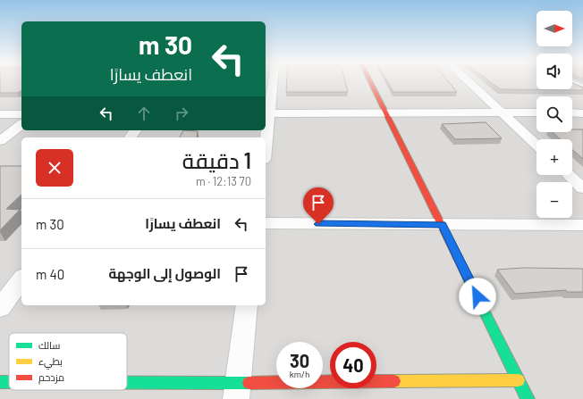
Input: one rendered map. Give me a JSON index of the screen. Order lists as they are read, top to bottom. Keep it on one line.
{"legend":["سالك","بطيء","مزدحم"],"north":"right","page":{"map_buttons":["+","−"],"turn":["30 m","انعطف يسارًا"],"heading":["1 دقيقة","70 m · 12:13"],"list":[{"name":"انعطف يسارًا","value":"30 m"},{"name":"الوصول إلى الوجهة","value":"40 m"}],"speed":"30 km/h","limit":"40"}}
